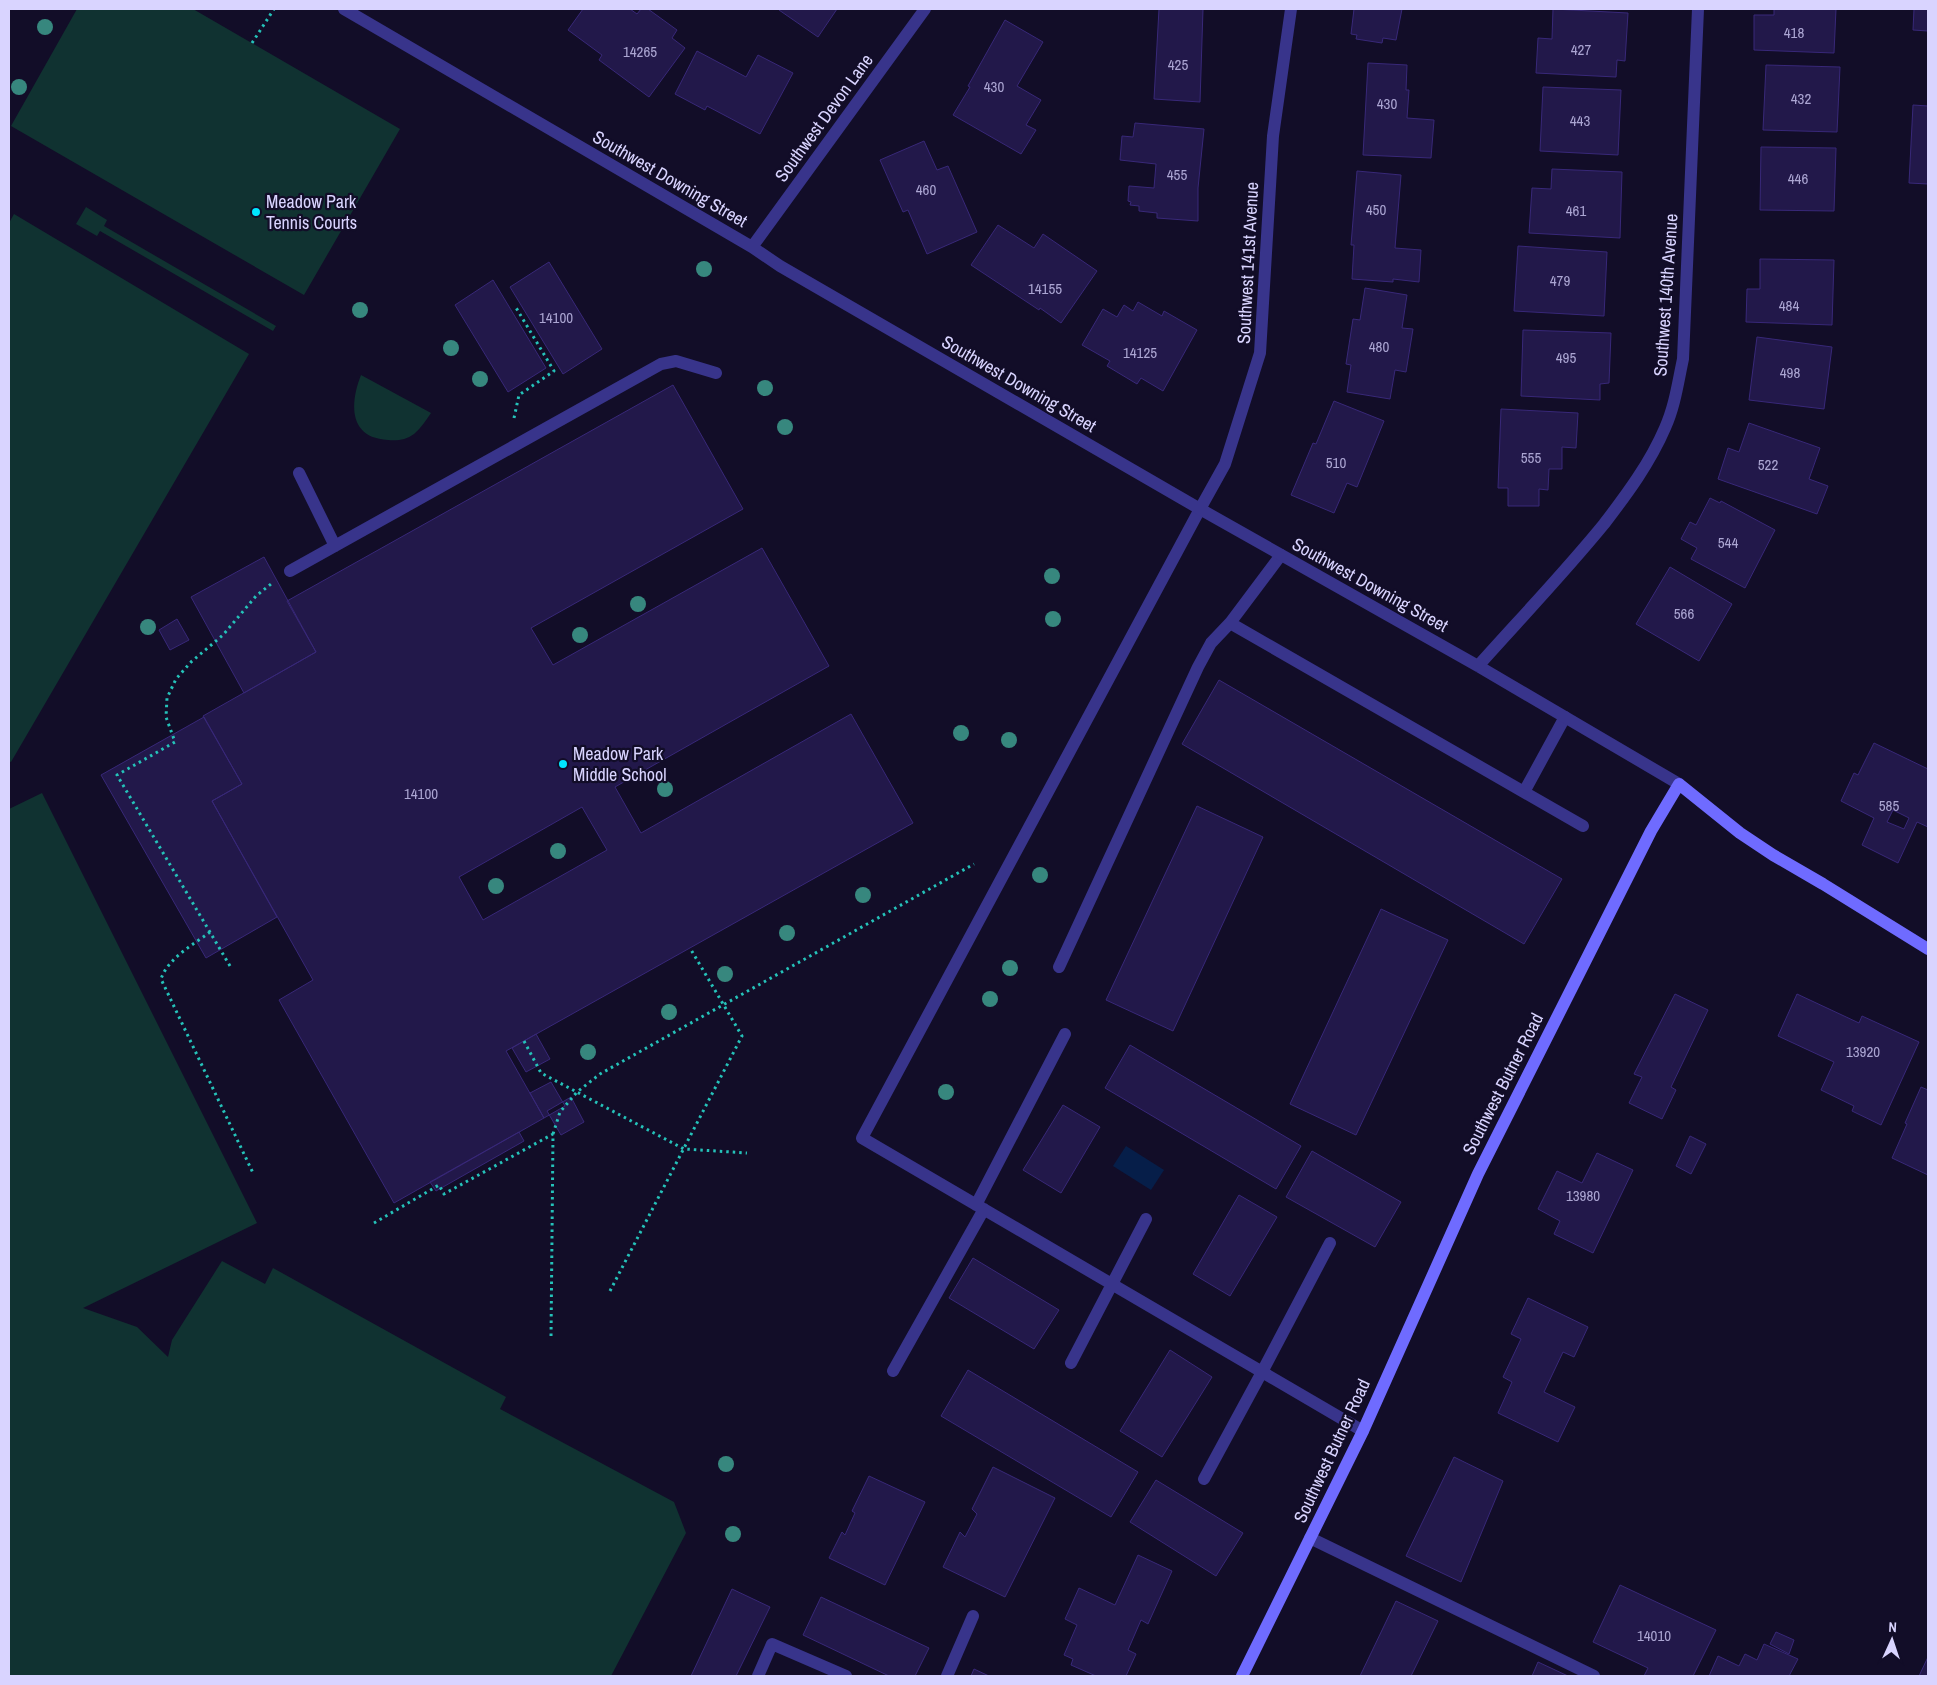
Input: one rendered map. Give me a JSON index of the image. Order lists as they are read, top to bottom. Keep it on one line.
{"streets":{"street":["Southwest Devon Lane","Southwest Downing Street","Southwest 141st Avenue","Southwest 140th Avenue","Southwest Butner Road"]},"crossings":[["Southwest Devon Lane","Southwest Downing Street"],["Southwest Downing Street","Southwest 141st Avenue"],["Southwest Downing Street","Southwest 140th Avenue"],["Southwest Downing Street","Southwest Butner Road"]],"places":["Meadow Park Tennis Courts","Meadow Park Middle School"],"house_numbers":["418","427","14265","425","430","432","430","443","455","446","460","450","461","479","14155","484","14100","480","14125","495","498","555","510","522","544","566","14100","585","13920","13980","14010"],"north":"top"}
